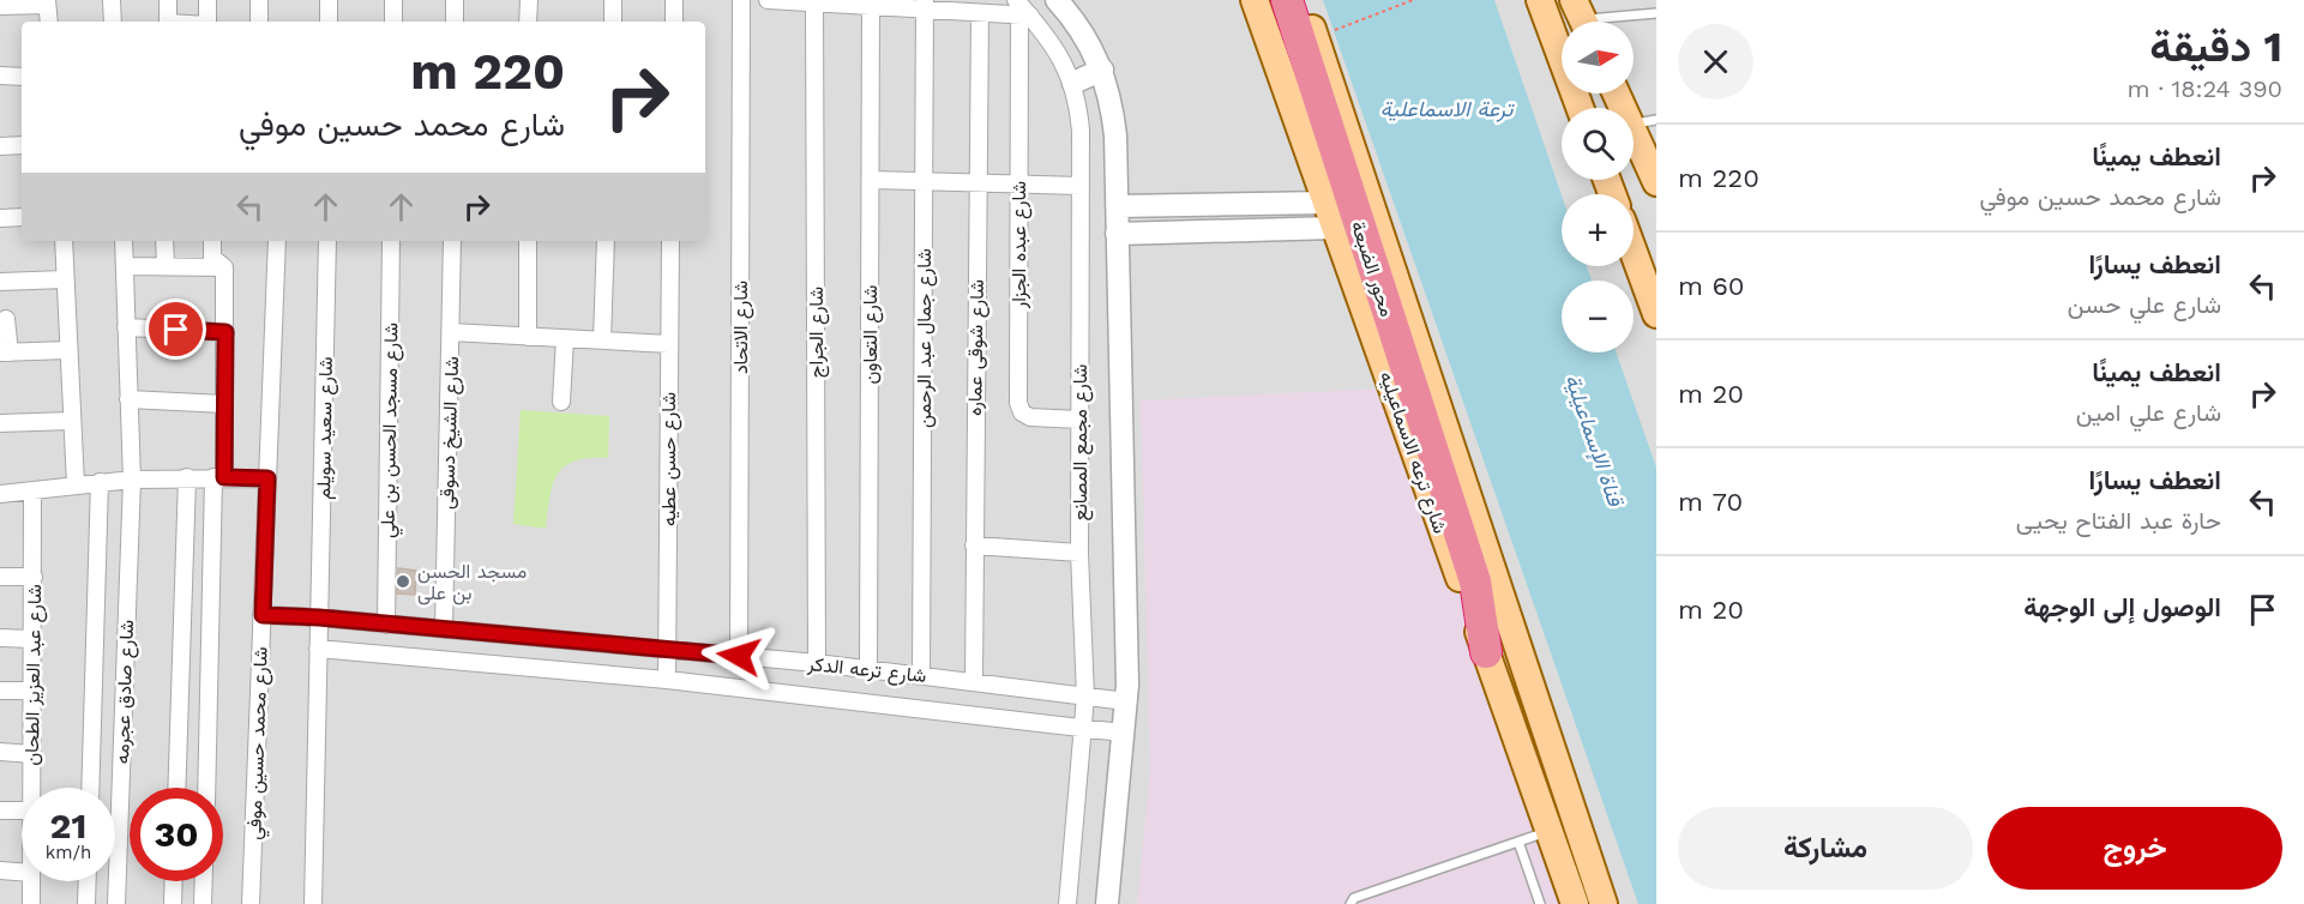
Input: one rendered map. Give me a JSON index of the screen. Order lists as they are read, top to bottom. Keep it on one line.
{"streets":{"highway":["محور الضبعة"],"main road":["شارع ترعه الاسماعيليه"],"street":["شارع عبده الجزار","شارع الاتحاد","شارع الجراج","شارع التعاون","شارع جمال عبد الرحمن","شارع شوقى عماره","شارع سعيد سويلم","شارع مسجد الحسن بن علي","شارع الشيخ دسوقى","شارع مجمع المصانع","شارع حسن عطيه","شارع ترعه الدكر","شارع عبد العزيز الطحان","شارع صادق عجرمه","شارع محمد حسين موفي"]},"crossings":[["شارع عبده الجزار","شارع مجمع المصانع"],["محور الضبعة","شارع ترعه الاسماعيليه"],["شارع الاتحاد","شارع ترعه الدكر"],["شارع الجراج","شارع ترعه الدكر"],["شارع التعاون","شارع ترعه الدكر"],["شارع جمال عبد الرحمن","شارع ترعه الدكر"],["شارع شوقى عماره","شارع ترعه الدكر"],["شارع سعيد سويلم","شارع ترعه الدكر"],["شارع مسجد الحسن بن علي","شارع ترعه الدكر"],["شارع الشيخ دسوقى","شارع ترعه الدكر"],["شارع مجمع المصانع","شارع ترعه الدكر"],["شارع حسن عطيه","شارع ترعه الدكر"],["شارع ترعه الدكر","شارع محمد حسين موفي"]],"water":["ترعة الاسماعلية","قناة الإسماعيلية"],"places":["مسجد الحسن بن على"],"north":"right","page":{"heading":["1 دقيقة","390 m · 18:24"],"map_buttons":["+","−"],"turn":["220 m","شارع محمد حسين موفي"],"list":[{"name":"انعطف يمينًا","note":"شارع محمد حسين موفي","value":"220 m"},{"name":"انعطف يسارًا","note":"شارع علي حسن","value":"60 m"},{"name":"انعطف يمينًا","note":"شارع علي امين","value":"20 m"},{"name":"انعطف يسارًا","note":"حارة عبد الفتاح يحيى","value":"70 m"},{"name":"الوصول إلى الوجهة","value":"20 m"}],"speed":"21 km/h","limit":"30","buttons":["خروج","مشاركة"]}}
